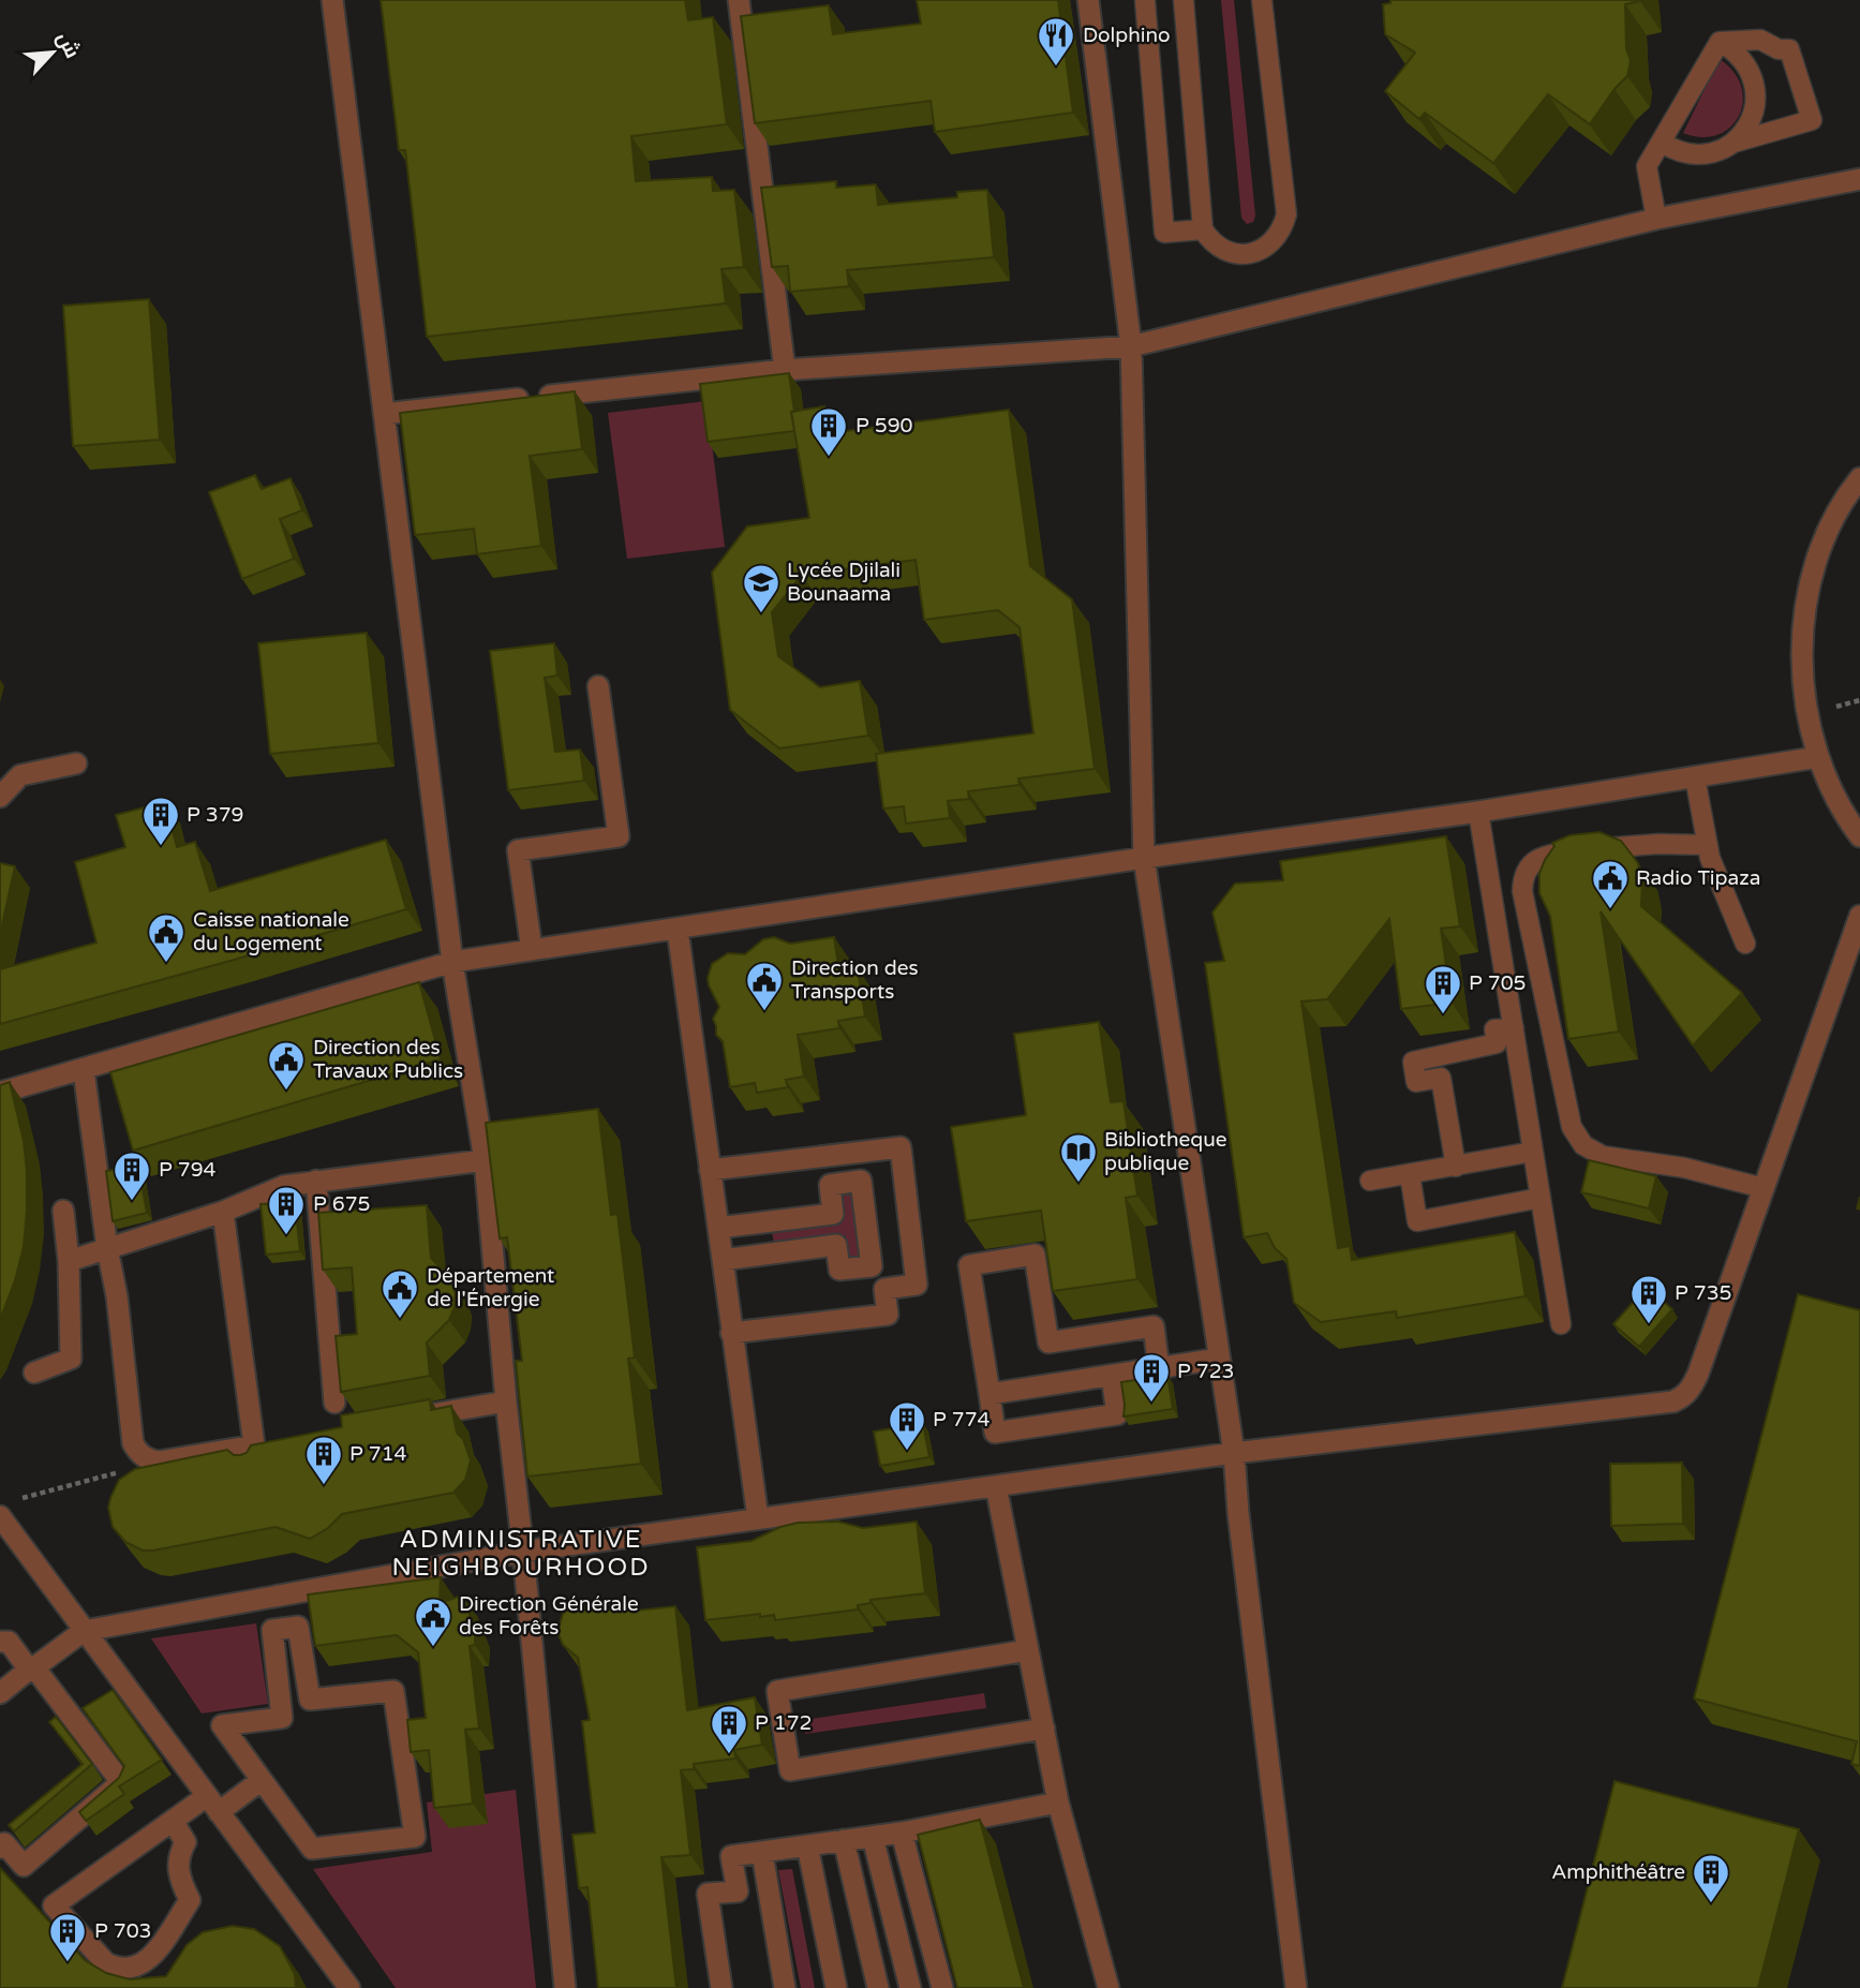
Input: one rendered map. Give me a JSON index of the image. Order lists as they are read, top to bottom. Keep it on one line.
{"districts":["ADMINISTRATIVE NEIGHBOURHOOD"],"places":{"restaurant":["Dolphino"],"building":["P 590","P 379","P 705","P 794","P 675","P 735","P 723","P 774","P 714","P 172","Amphithéâtre","P 703"],"school or university":["Lycée Djilali Bounaama"],"public building":["Radio Tipaza","Caisse nationale du Logement","Direction des Transports","Direction des Travaux Publics","Département de l'Énergie","Direction Générale des Forêts"],"library":["Bibliotheque publique"]},"north":"top right"}
